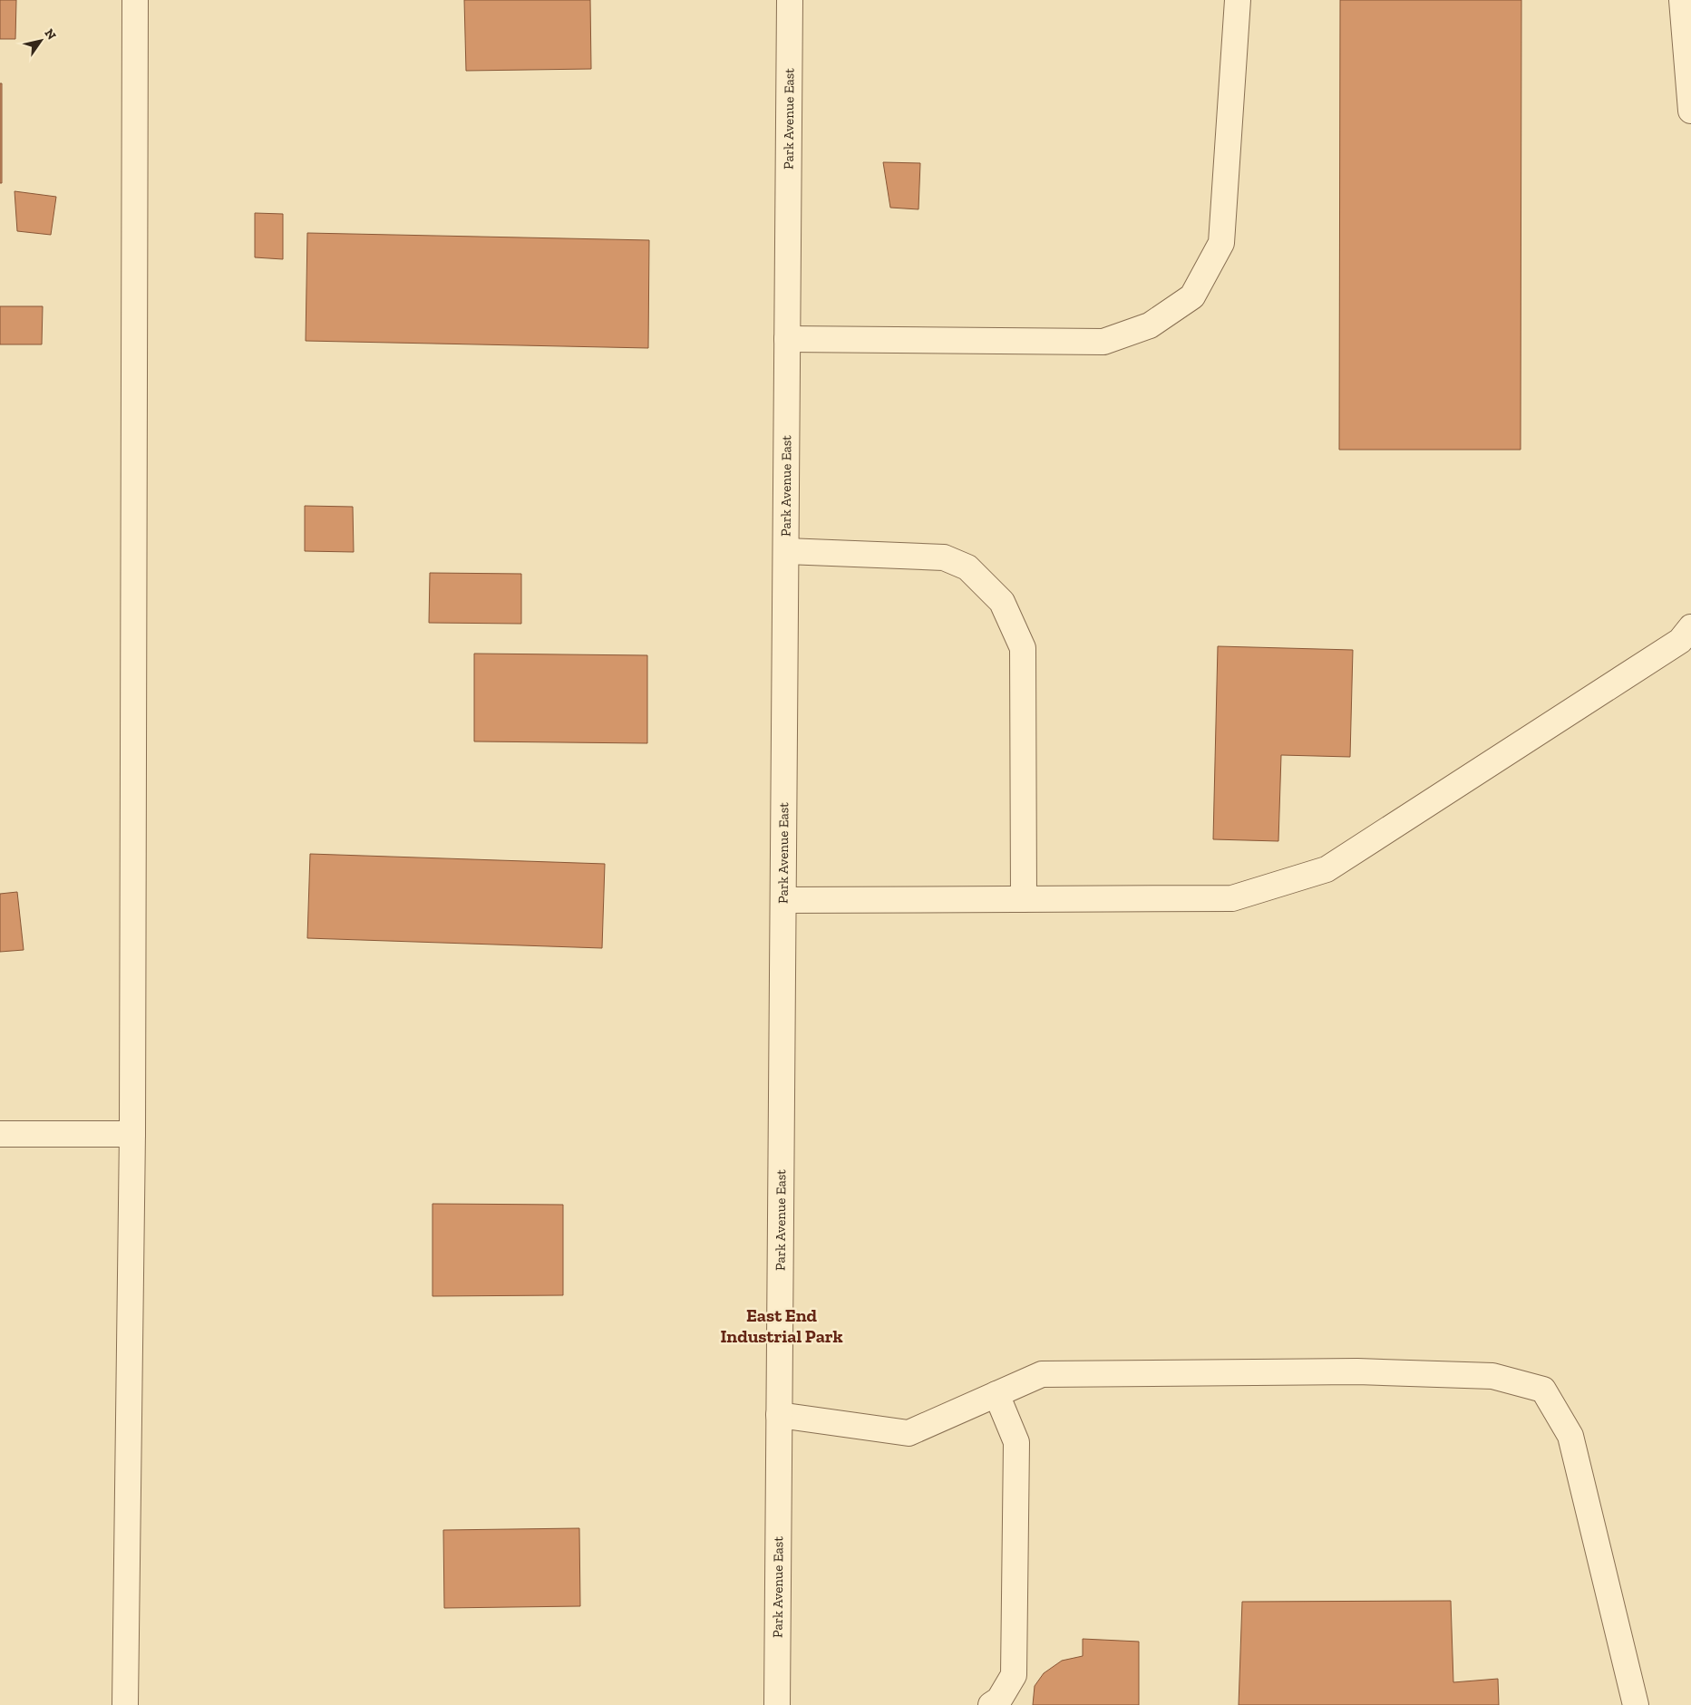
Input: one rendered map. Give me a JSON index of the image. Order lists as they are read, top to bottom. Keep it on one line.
{"streets":{"street":["Park Avenue East"]},"districts":["East End Industrial Park"],"north":"top right"}
